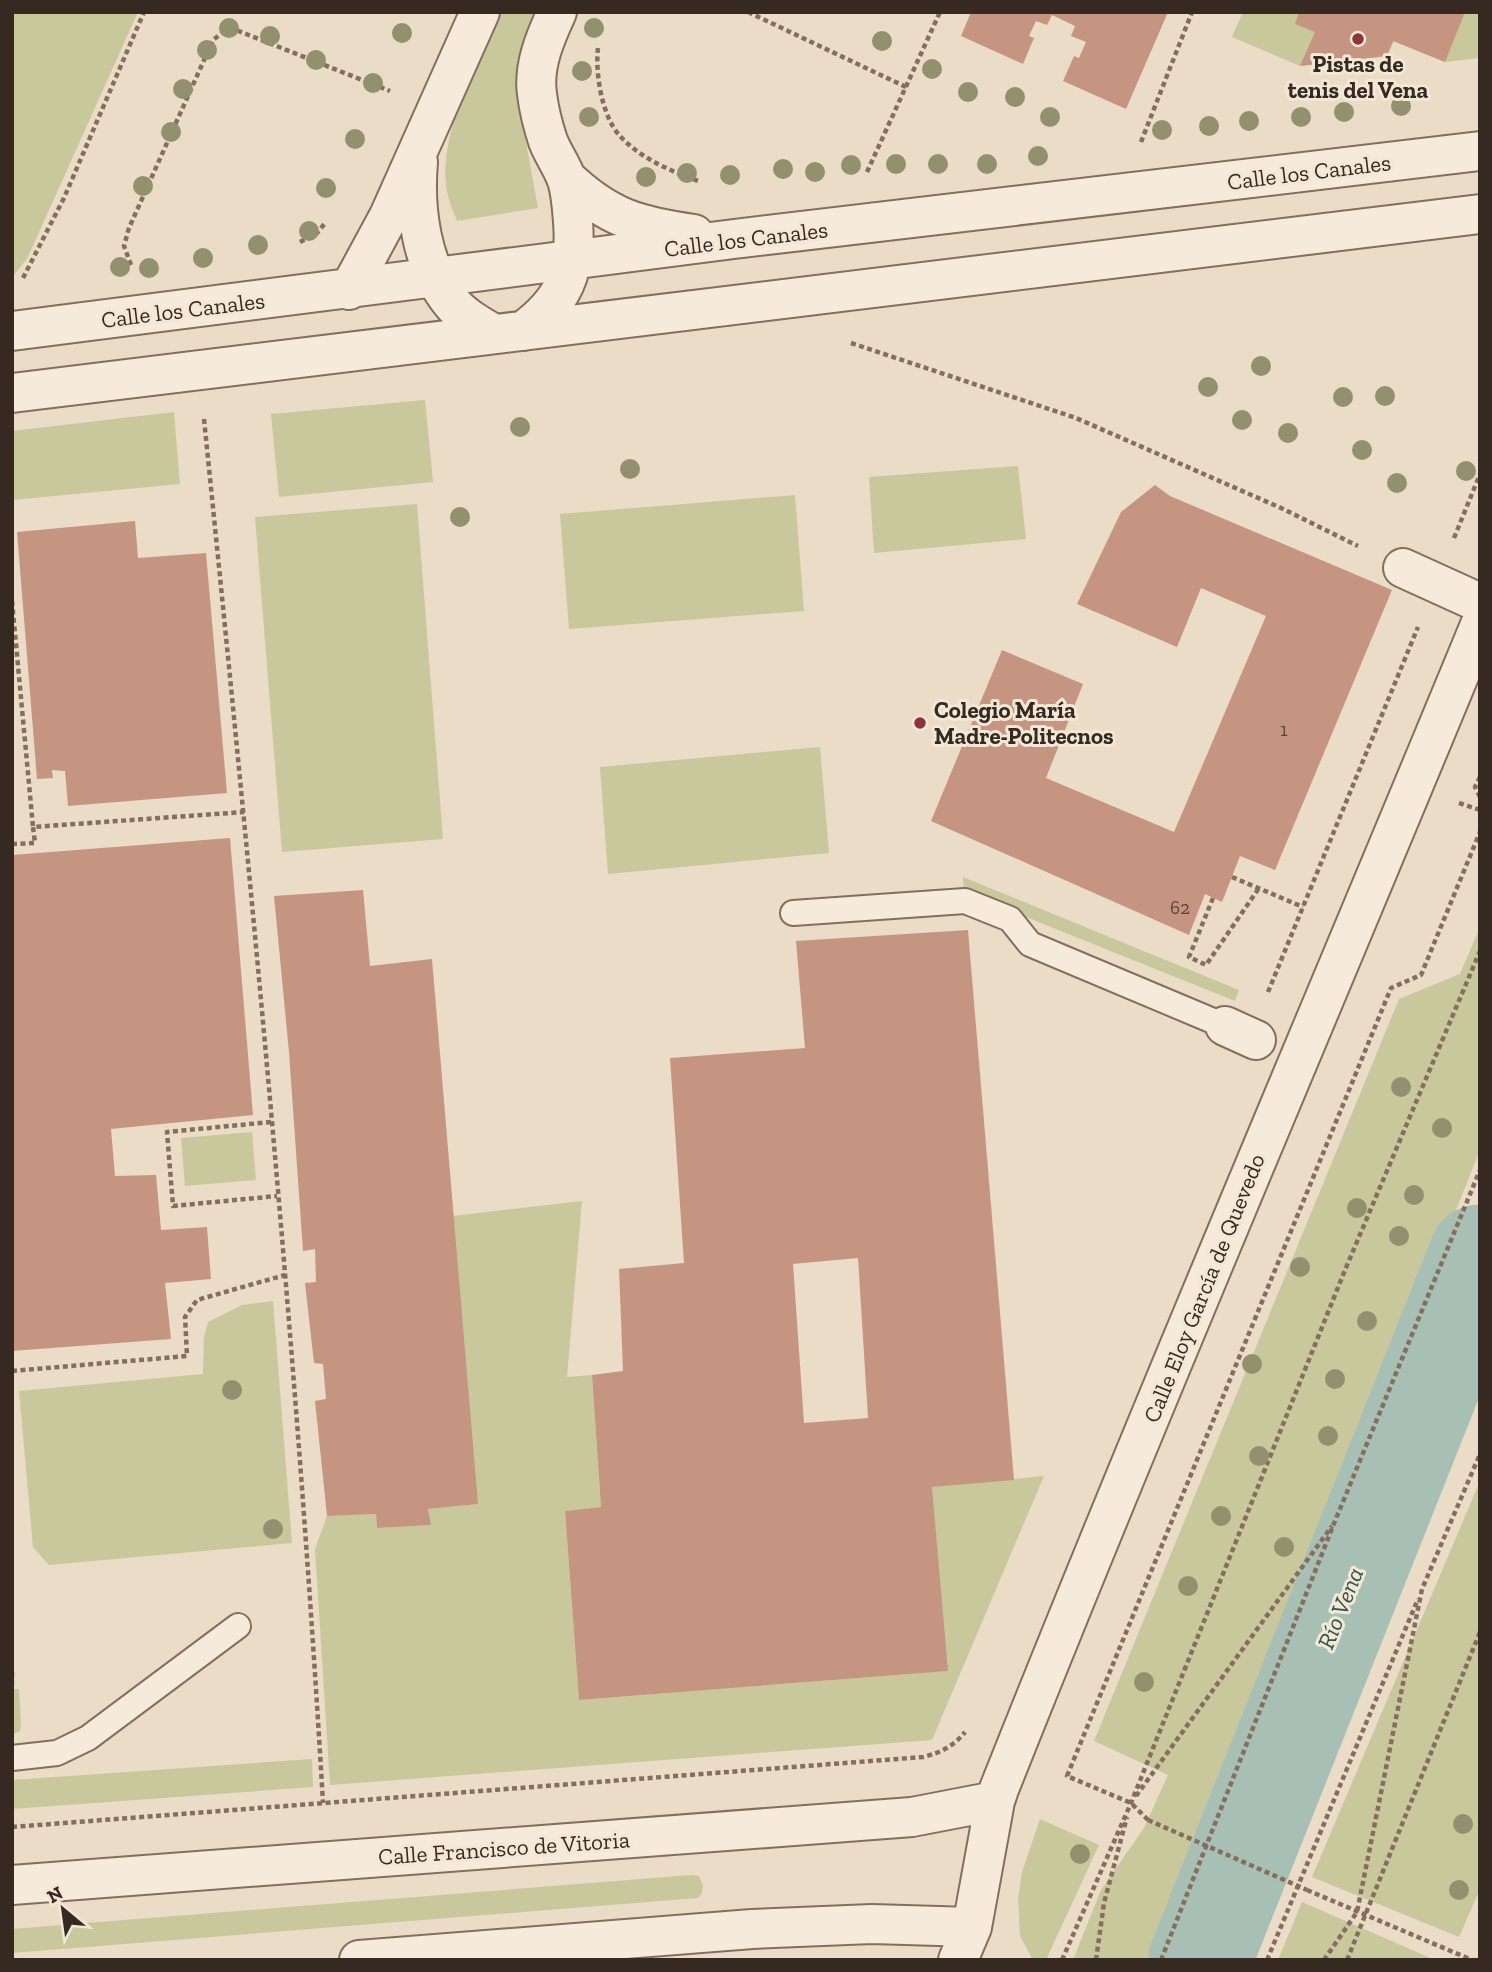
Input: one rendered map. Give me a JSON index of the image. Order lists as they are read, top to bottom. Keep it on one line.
{"streets":{"street":["Calle los Canales","Calle Eloy García de Quevedo","Calle Francisco de Vitoria"]},"crossings":[["Calle Eloy García de Quevedo","Calle Francisco de Vitoria"]],"water":["Río Vena"],"places":["Pistas de tenis del Vena","Colegio María Madre-Politecnos"],"house_numbers":["1","62"],"north":"top left"}
